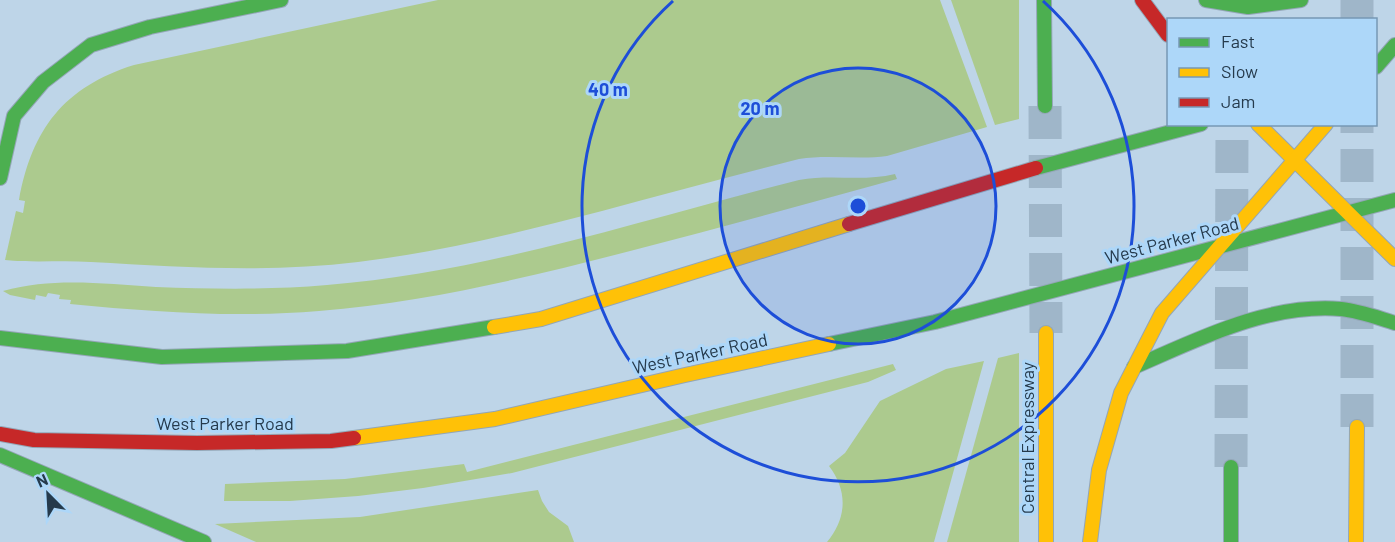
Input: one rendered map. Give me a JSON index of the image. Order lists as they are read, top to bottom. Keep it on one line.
{"streets":{"main road":["West Parker Road","Central Expressway"]},"legend":["Fast","Slow","Jam"],"north":"top left","rings":["40 m","20 m"]}
